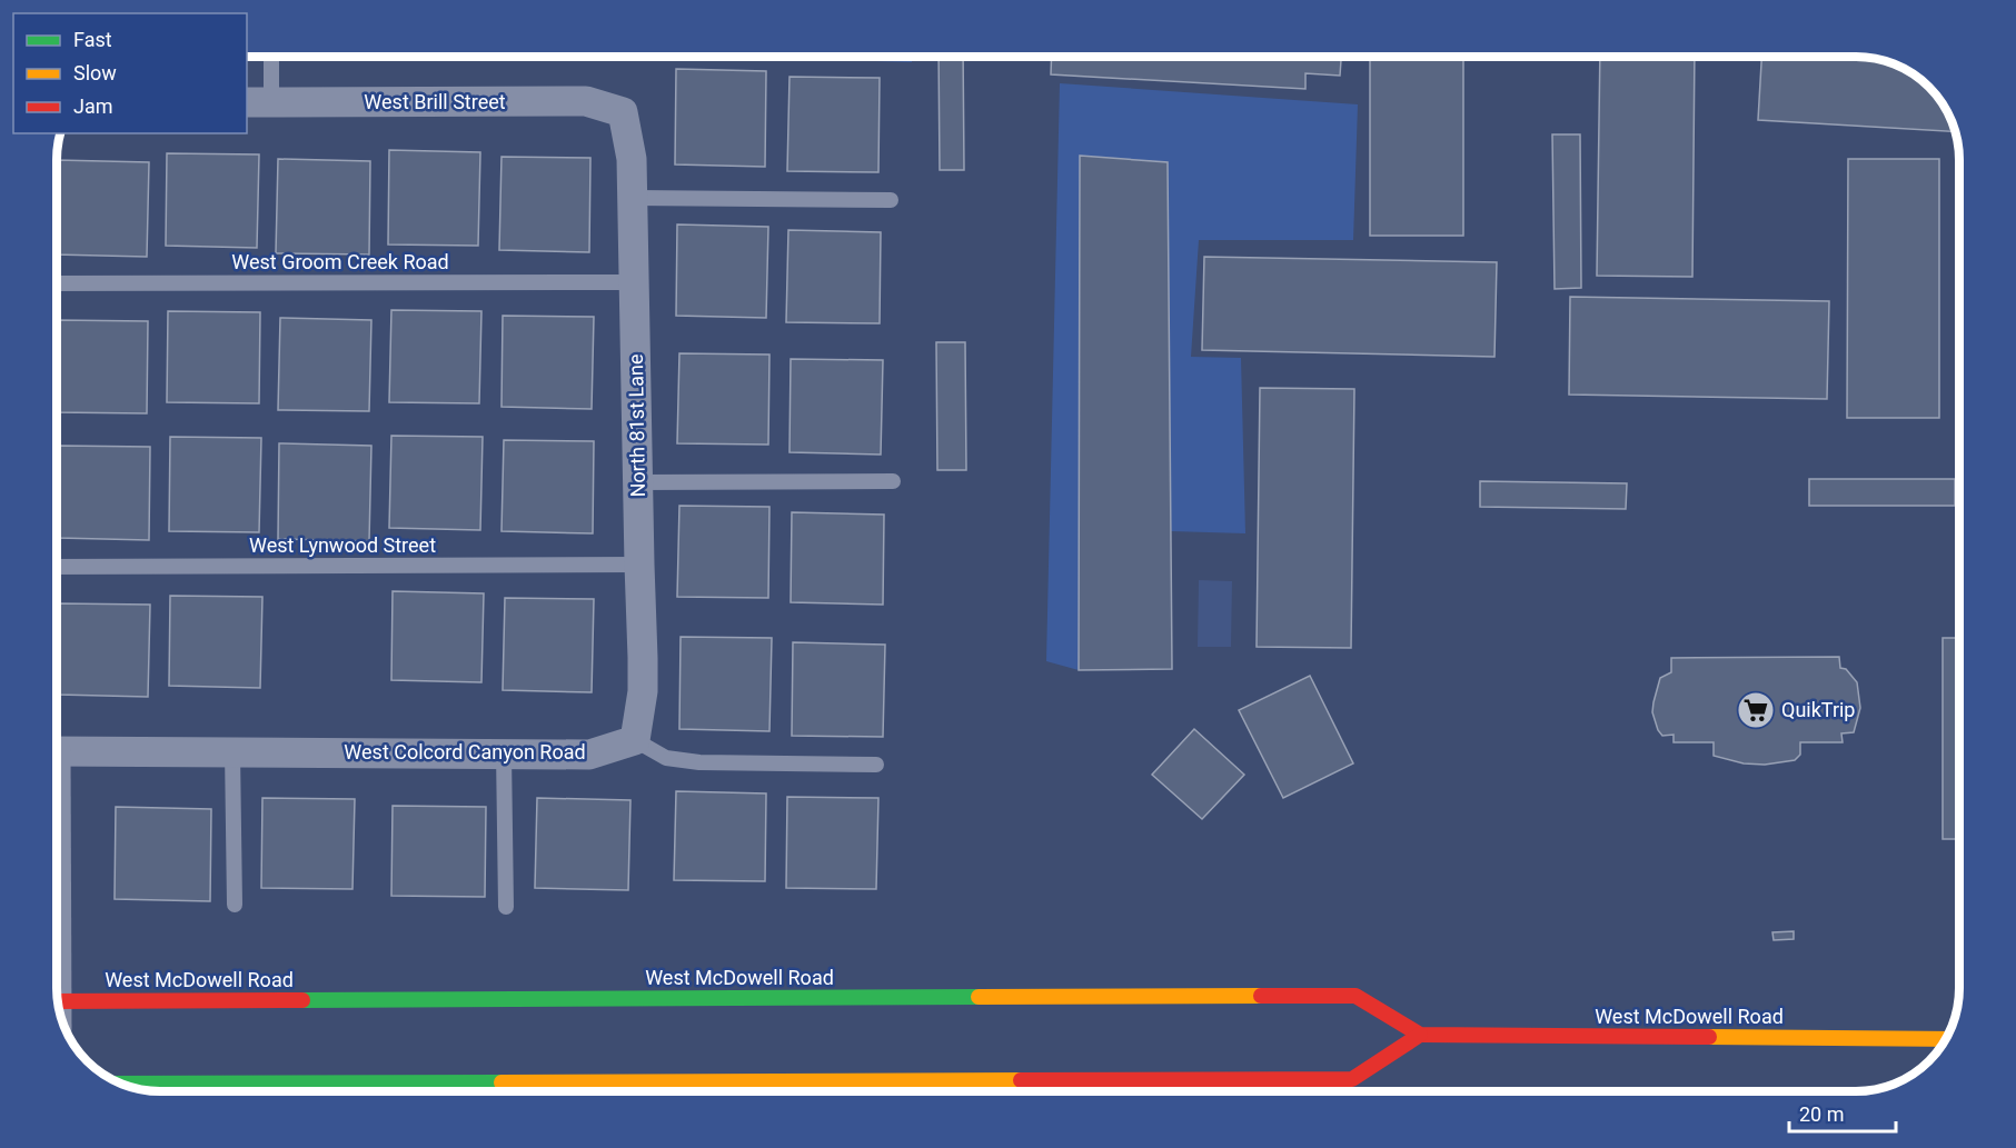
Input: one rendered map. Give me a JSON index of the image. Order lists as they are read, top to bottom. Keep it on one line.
{"streets":{"main road":["West McDowell Road"],"street":["West Brill Street","North 81st Lane","West Colcord Canyon Road"],"lane":["West Groom Creek Road","West Lynwood Street"]},"crossings":[["West Brill Street","North 81st Lane"],["West Groom Creek Road","North 81st Lane"],["North 81st Lane","West Lynwood Street"],["North 81st Lane","West Colcord Canyon Road"]],"places":{"supermarket":["QuikTrip"]},"legend":["Fast","Slow","Jam"],"scale_bar":"20 m"}
